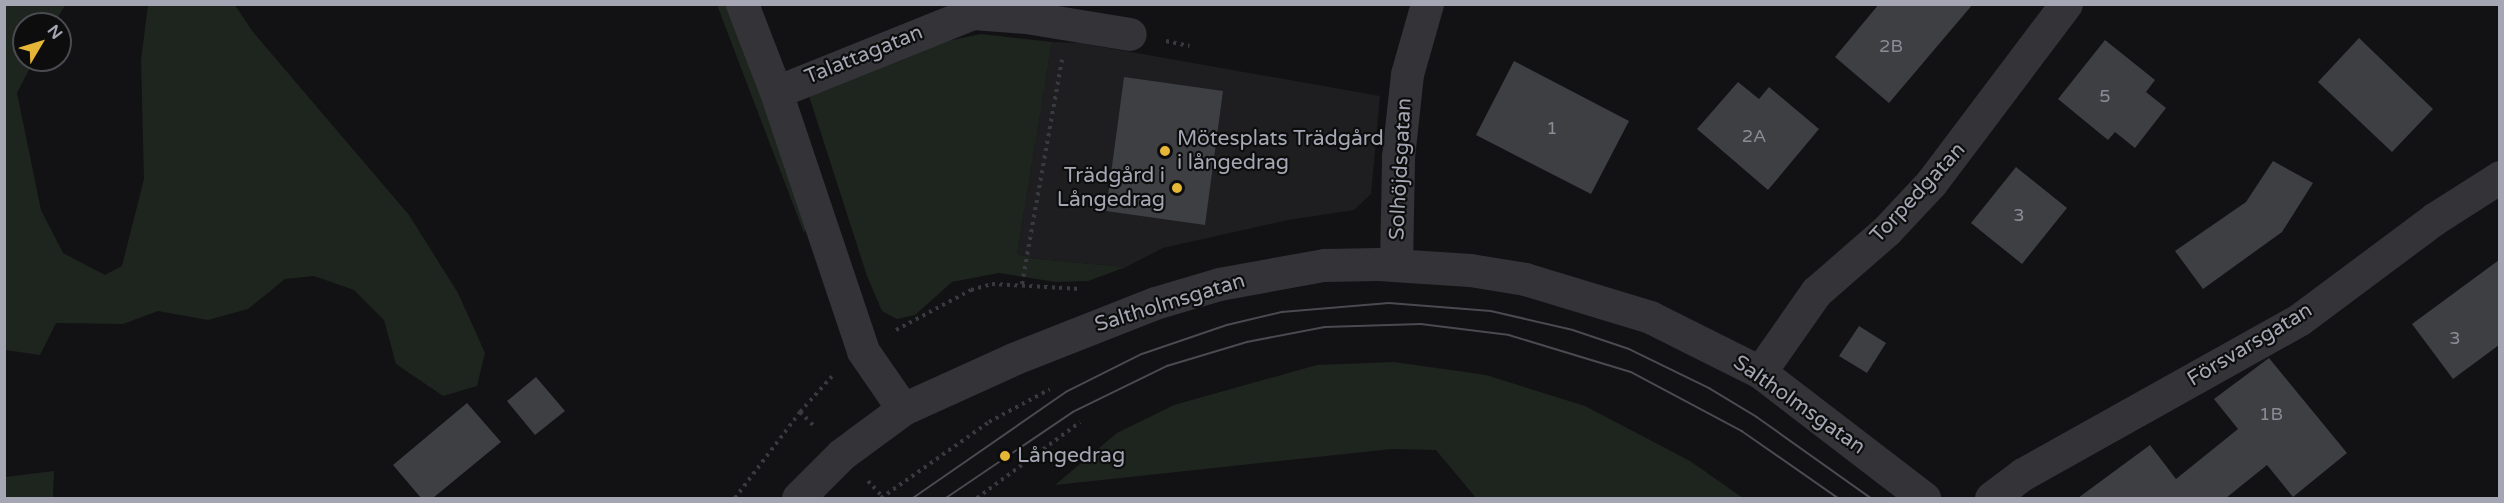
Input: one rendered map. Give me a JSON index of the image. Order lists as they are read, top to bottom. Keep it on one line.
{"streets":{"street":["Talattagatan","Solhöjdsgatan","Torpedgatan","Saltholmsgatan","Försvarsgatan"]},"crossings":[["Solhöjdsgatan","Saltholmsgatan"],["Torpedgatan","Saltholmsgatan"]],"places":["Mötesplats Trädgård i långedrag","Trädgård i Långedrag","Långedrag"],"house_numbers":["2B","5","1","2A","3","3","1B"],"north":"top right"}
